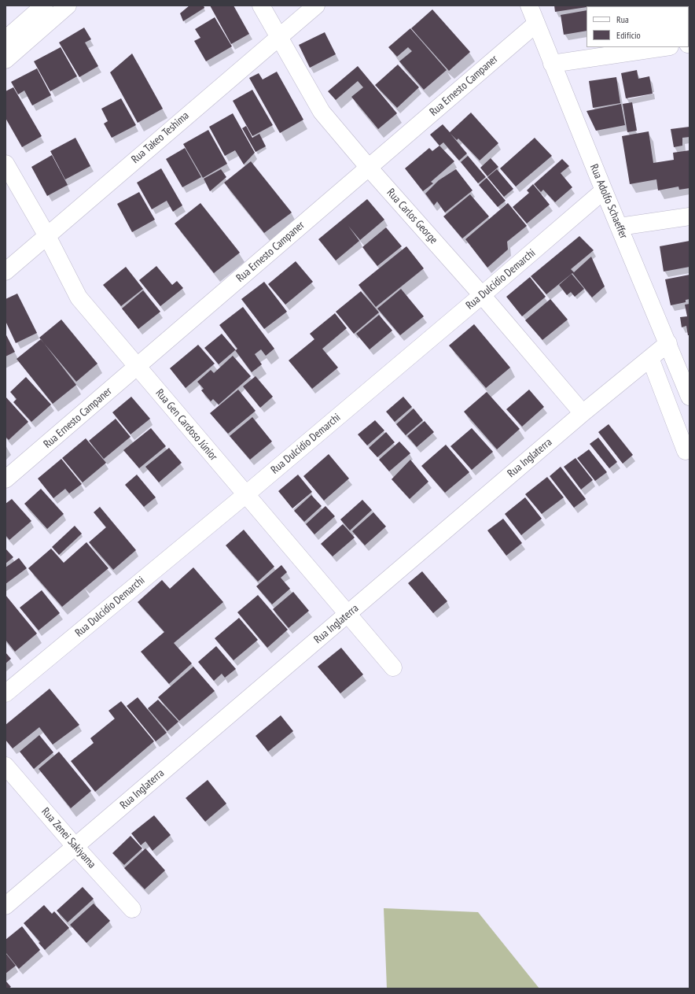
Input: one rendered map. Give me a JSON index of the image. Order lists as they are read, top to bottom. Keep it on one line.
{"streets":{"street":["Rua Ernesto Campaner","Rua Takeo Teshima","Rua Adolfo Schaeffer","Rua Carlos George","Rua Dulcídio Demarchi","Rua Gen Cardoso Júnior","Rua Inglaterra","Rua Zenei Sakiyama"]},"crossings":[["Rua Ernesto Campaner","Rua Adolfo Schaeffer"],["Rua Ernesto Campaner","Rua Carlos George"],["Rua Ernesto Campaner","Rua Gen Cardoso Júnior"],["Rua Takeo Teshima","Rua Carlos George"],["Rua Takeo Teshima","Rua Gen Cardoso Júnior"],["Rua Adolfo Schaeffer","Rua Dulcídio Demarchi"],["Rua Adolfo Schaeffer","Rua Inglaterra"],["Rua Carlos George","Rua Dulcídio Demarchi"],["Rua Carlos George","Rua Inglaterra"],["Rua Dulcídio Demarchi","Rua Gen Cardoso Júnior"],["Rua Gen Cardoso Júnior","Rua Inglaterra"],["Rua Inglaterra","Rua Zenei Sakiyama"]],"legend":["Rua","Edifício"]}
